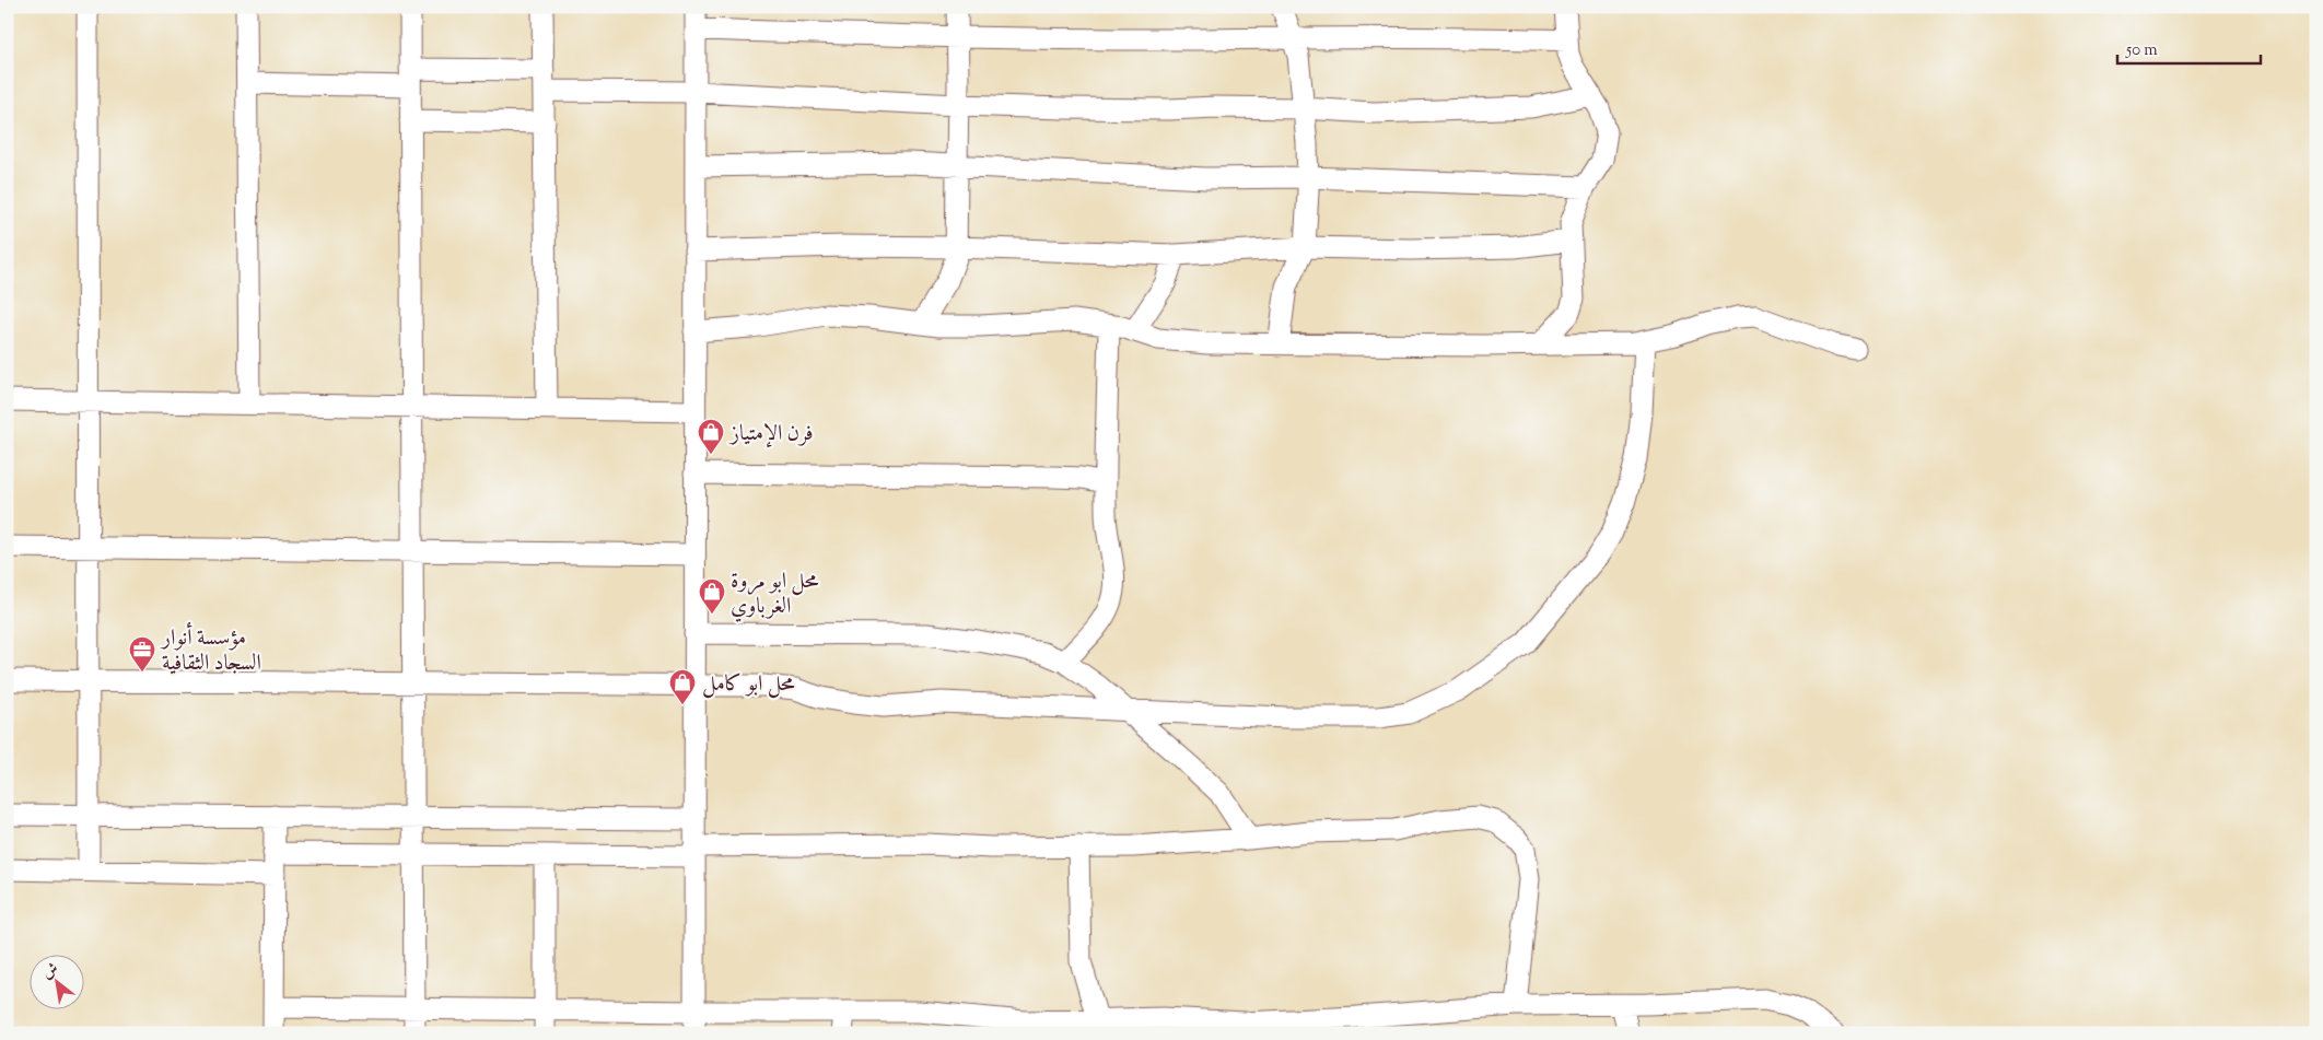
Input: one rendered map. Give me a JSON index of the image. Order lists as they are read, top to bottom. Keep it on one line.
{"places":{"shop":["فرن الإمتياز","محل ابو مروة الغرباوي","محل ابو كامل"],"office":["مؤسسة أنوار السجاد الثقافية"]},"scale_bar":"50 m","north":"top left"}
